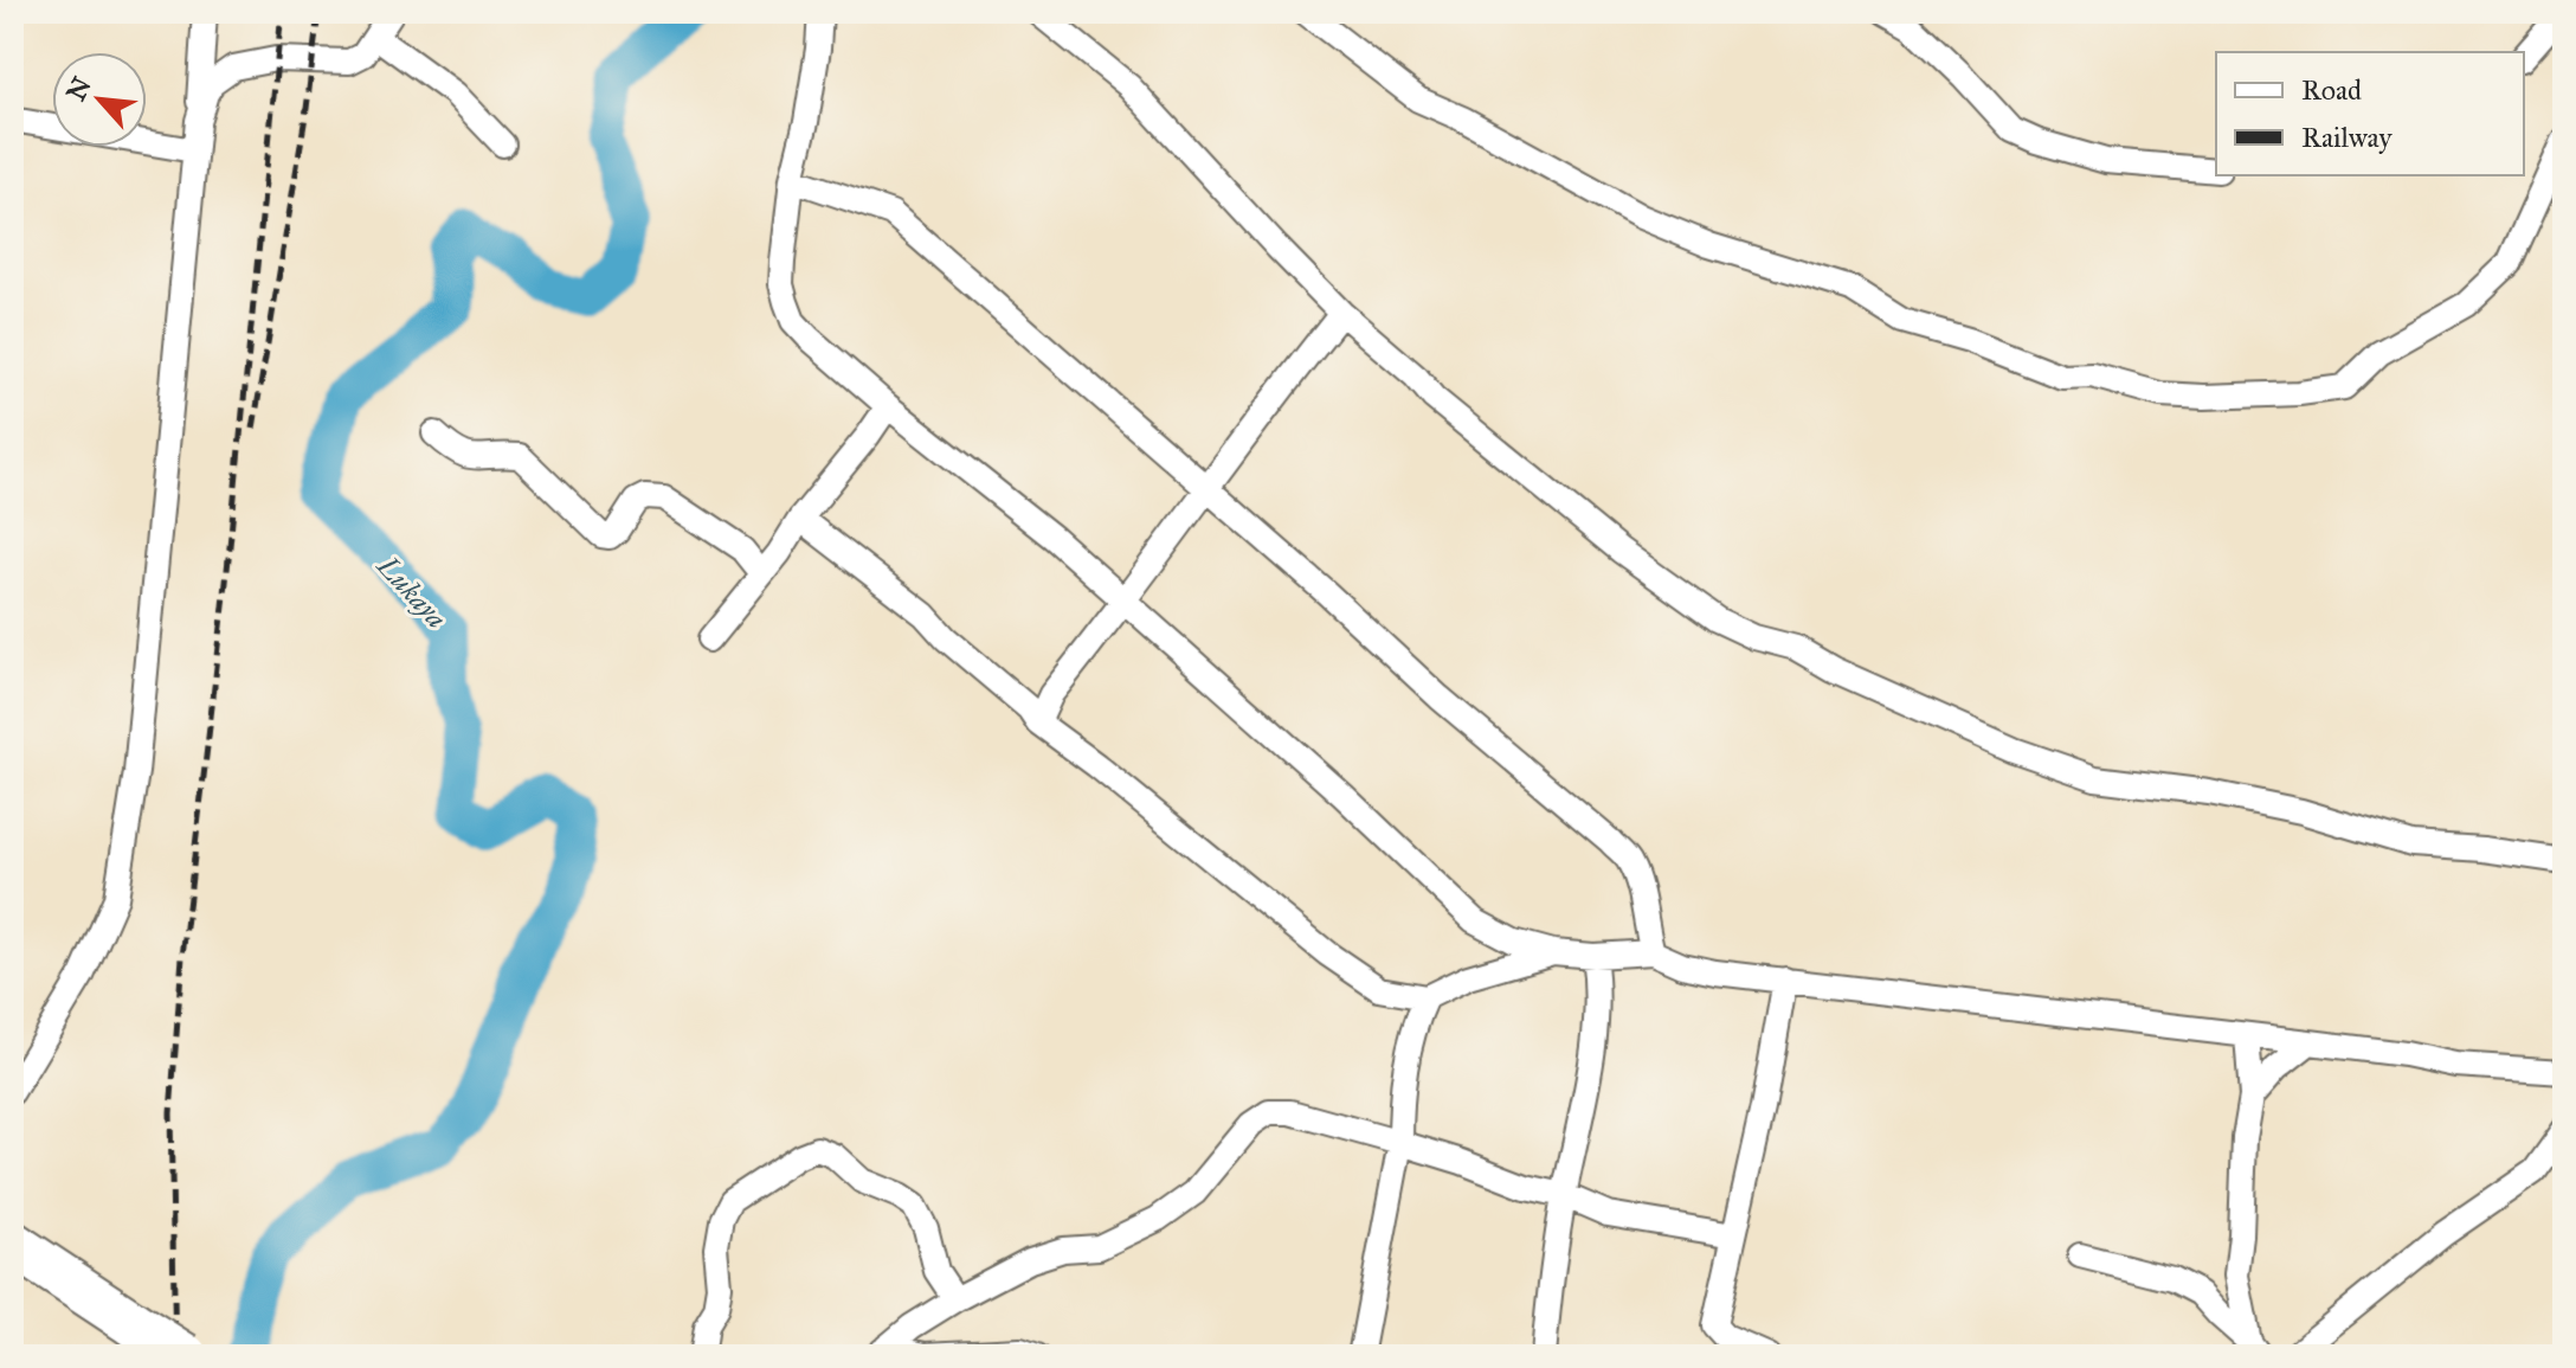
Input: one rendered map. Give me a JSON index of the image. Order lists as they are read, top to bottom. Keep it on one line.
{"water":["Lukaya"],"legend":["Road","Railway"],"north":"top left"}
